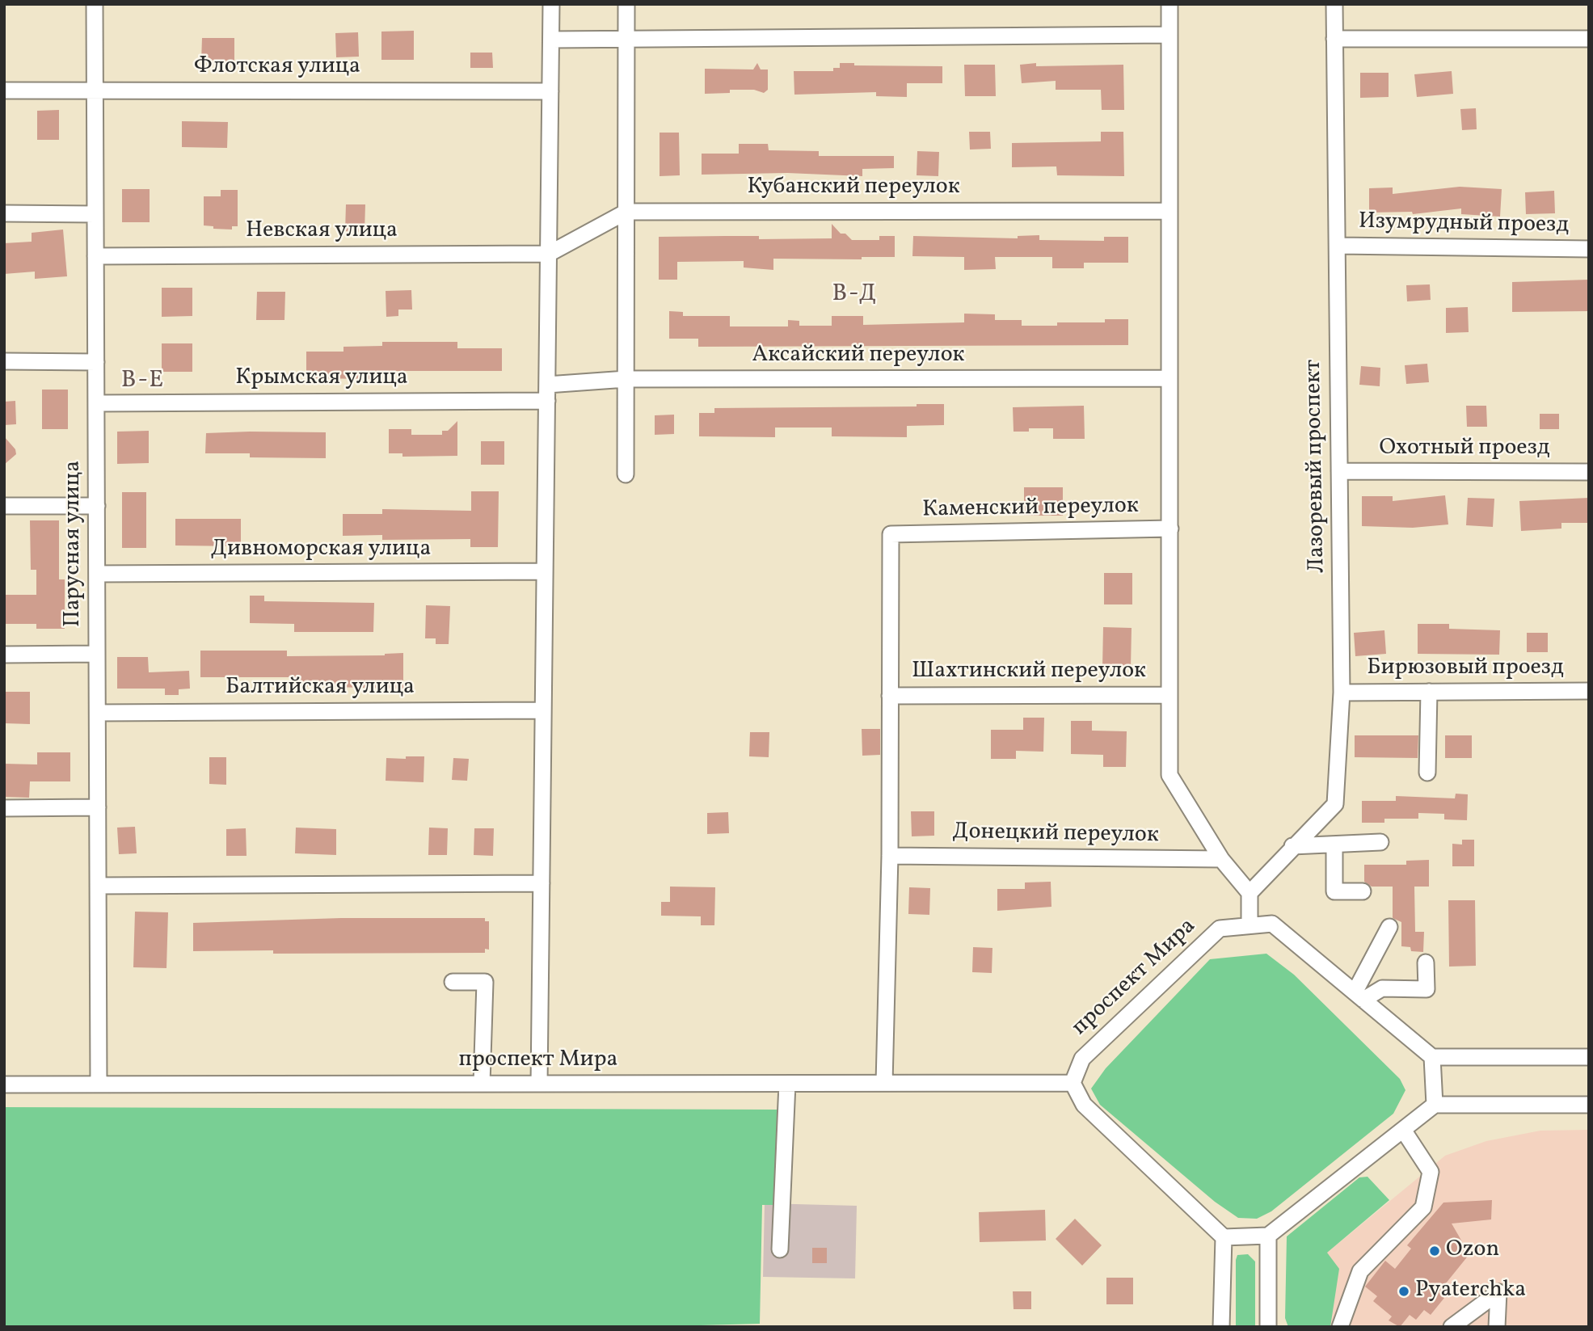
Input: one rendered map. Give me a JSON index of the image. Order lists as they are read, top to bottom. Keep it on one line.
{"streets":{"street":["Флотская улица","Кубанский переулок","Изумрудный проезд","Невская улица","Аксайский переулок","Крымская улица","Охотный проезд","Лазоревый проспект","Каменский переулок","Парусная улица","Дивноморская улица","Бирюзовый проезд","Шахтинский переулок","Балтийская улица","Донецкий переулок","проспект Мира"]},"crossings":[["Флотская улица","Парусная улица"],["Кубанский переулок","Невская улица"],["Изумрудный проезд","Лазоревый проспект"],["Невская улица","Парусная улица"],["Крымская улица","Парусная улица"],["Охотный проезд","Лазоревый проспект"],["Лазоревый проспект","Бирюзовый проезд"],["Каменский переулок","Шахтинский переулок"],["Парусная улица","Дивноморская улица"],["Парусная улица","Балтийская улица"],["Парусная улица","проспект Мира"]],"districts":["В-Д","В-Е"],"places":["Ozon","Pyaterchka"]}
